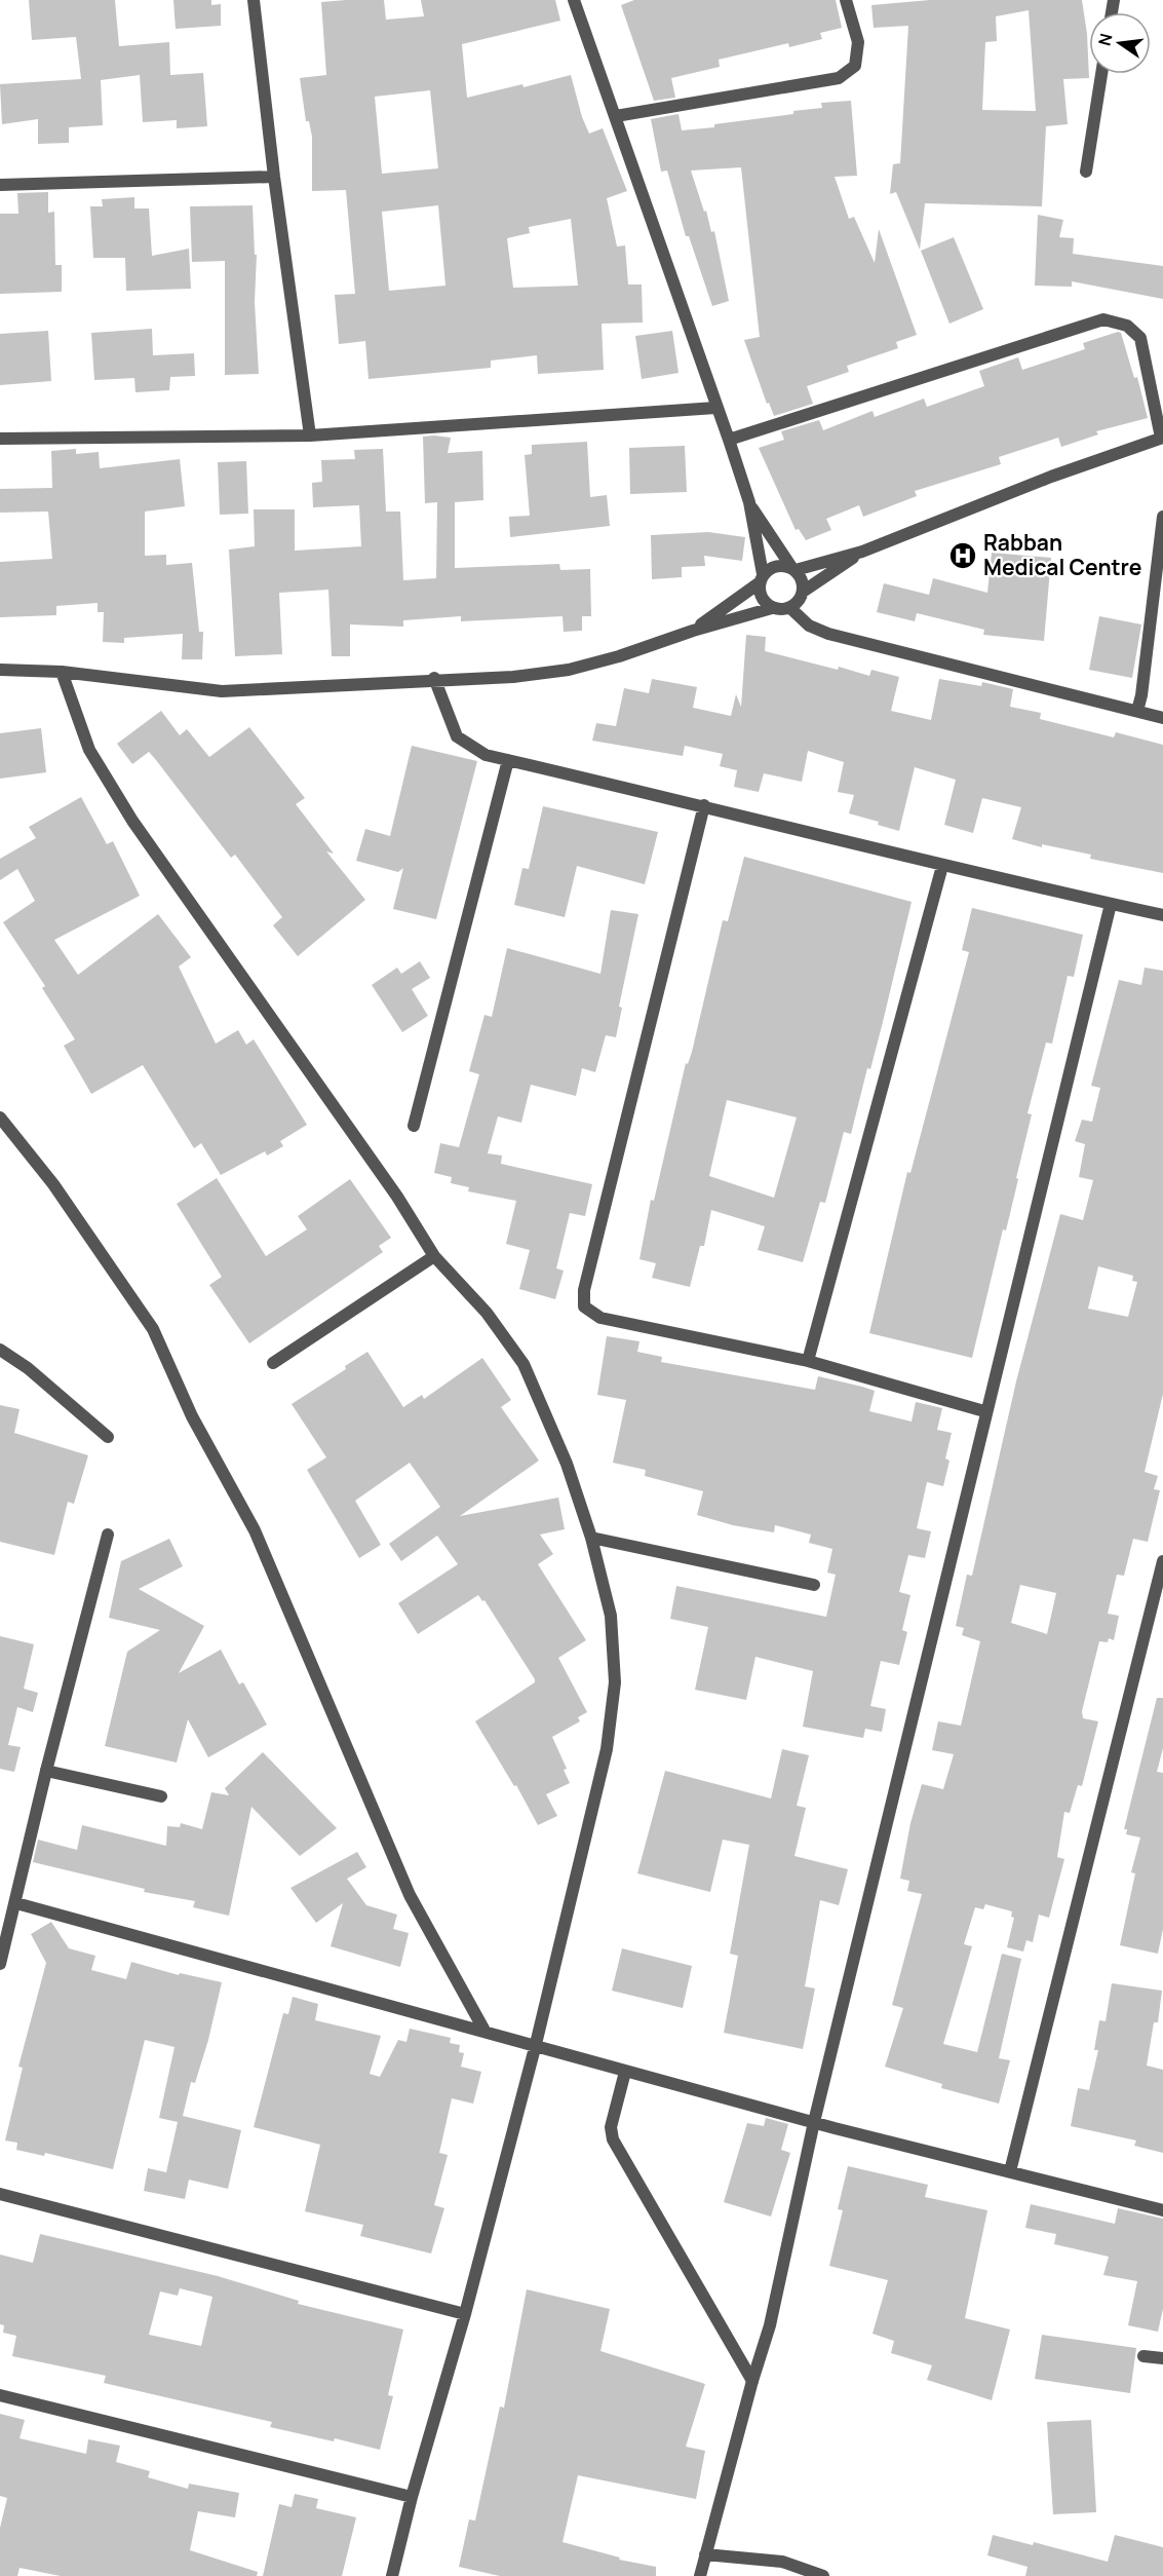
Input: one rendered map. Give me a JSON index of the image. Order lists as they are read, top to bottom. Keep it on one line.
{"places":{"hospital":["Rabban Medical Centre"]},"north":"left"}
